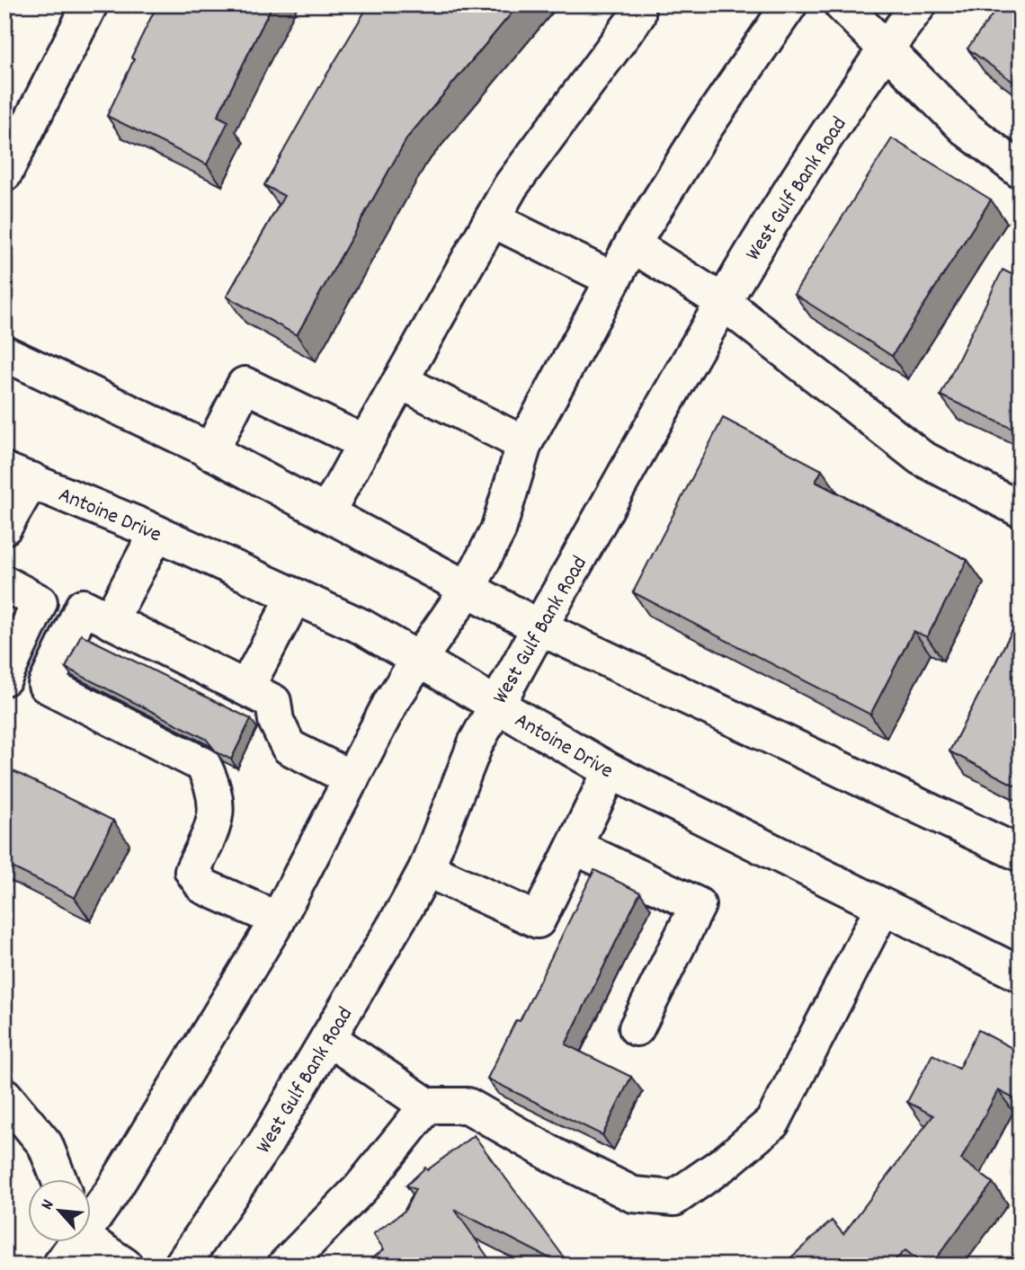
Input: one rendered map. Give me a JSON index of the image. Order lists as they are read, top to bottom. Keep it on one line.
{"streets":{"main road":["West Gulf Bank Road","Antoine Drive"]},"crossings":[["West Gulf Bank Road","Antoine Drive"]],"north":"top left"}
